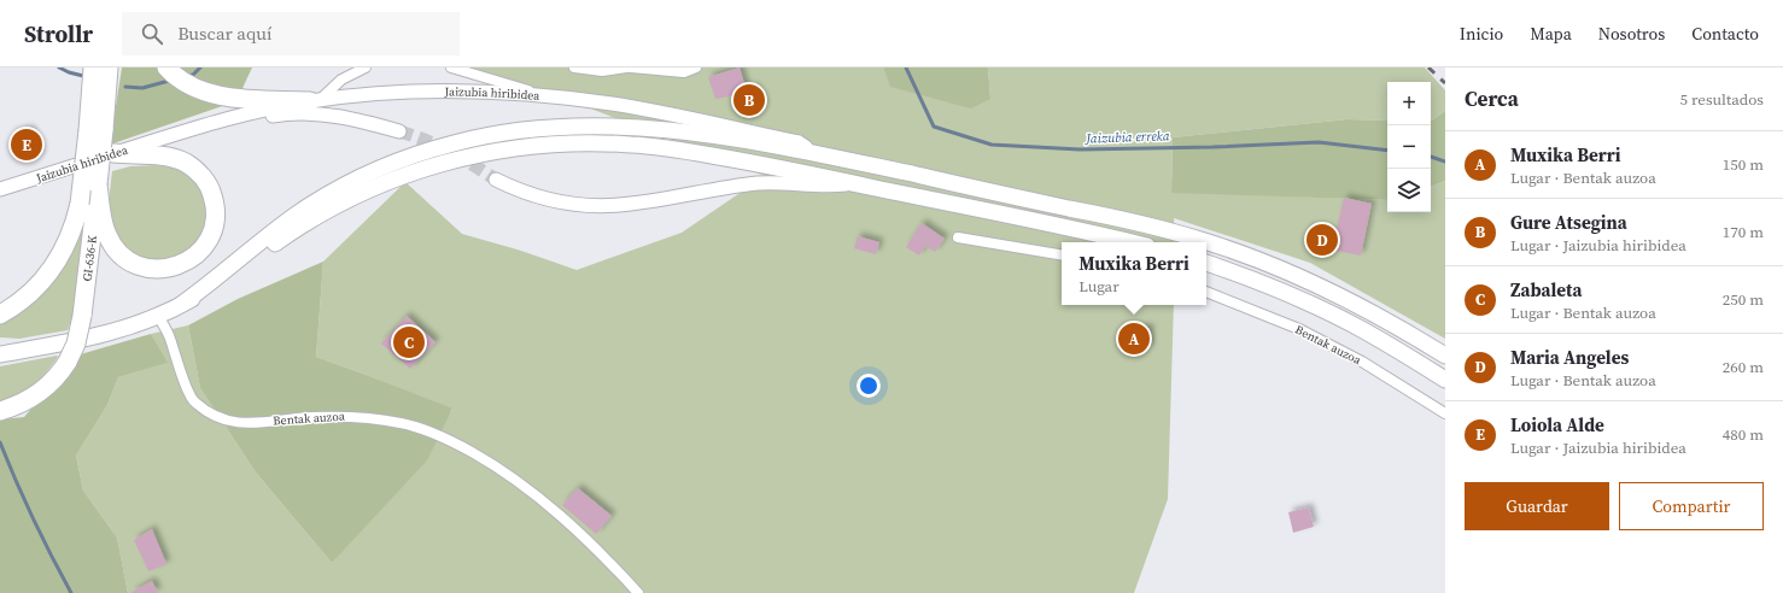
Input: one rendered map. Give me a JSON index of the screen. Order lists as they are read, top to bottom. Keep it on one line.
{"streets":{"highway":["GI-636-K"],"main road":["Jaizubia hiribidea"],"street":["Bentak auzoa"]},"water":["Jaizubia erreka"],"page":{"header":"Strollr","search":"Buscar aquí","nav":["Inicio","Mapa","Nosotros","Contacto"],"heading":["Cerca","5 resultados"],"map_buttons":["+","−"],"pins":["B","E","D","A","C"],"list":[{"mark":"A","name":"Muxika Berri","note":"Lugar · Bentak auzoa","value":"150 m"},{"mark":"B","name":"Gure Atsegina","note":"Lugar · Jaizubia hiribidea","value":"170 m"},{"mark":"C","name":"Zabaleta","note":"Lugar · Bentak auzoa","value":"250 m"},{"mark":"D","name":"Maria Angeles","note":"Lugar · Bentak auzoa","value":"260 m"},{"mark":"E","name":"Loiola Alde","note":"Lugar · Jaizubia hiribidea","value":"480 m"}],"popup":["Muxika Berri","Lugar"],"buttons":["Guardar","Compartir"]}}
